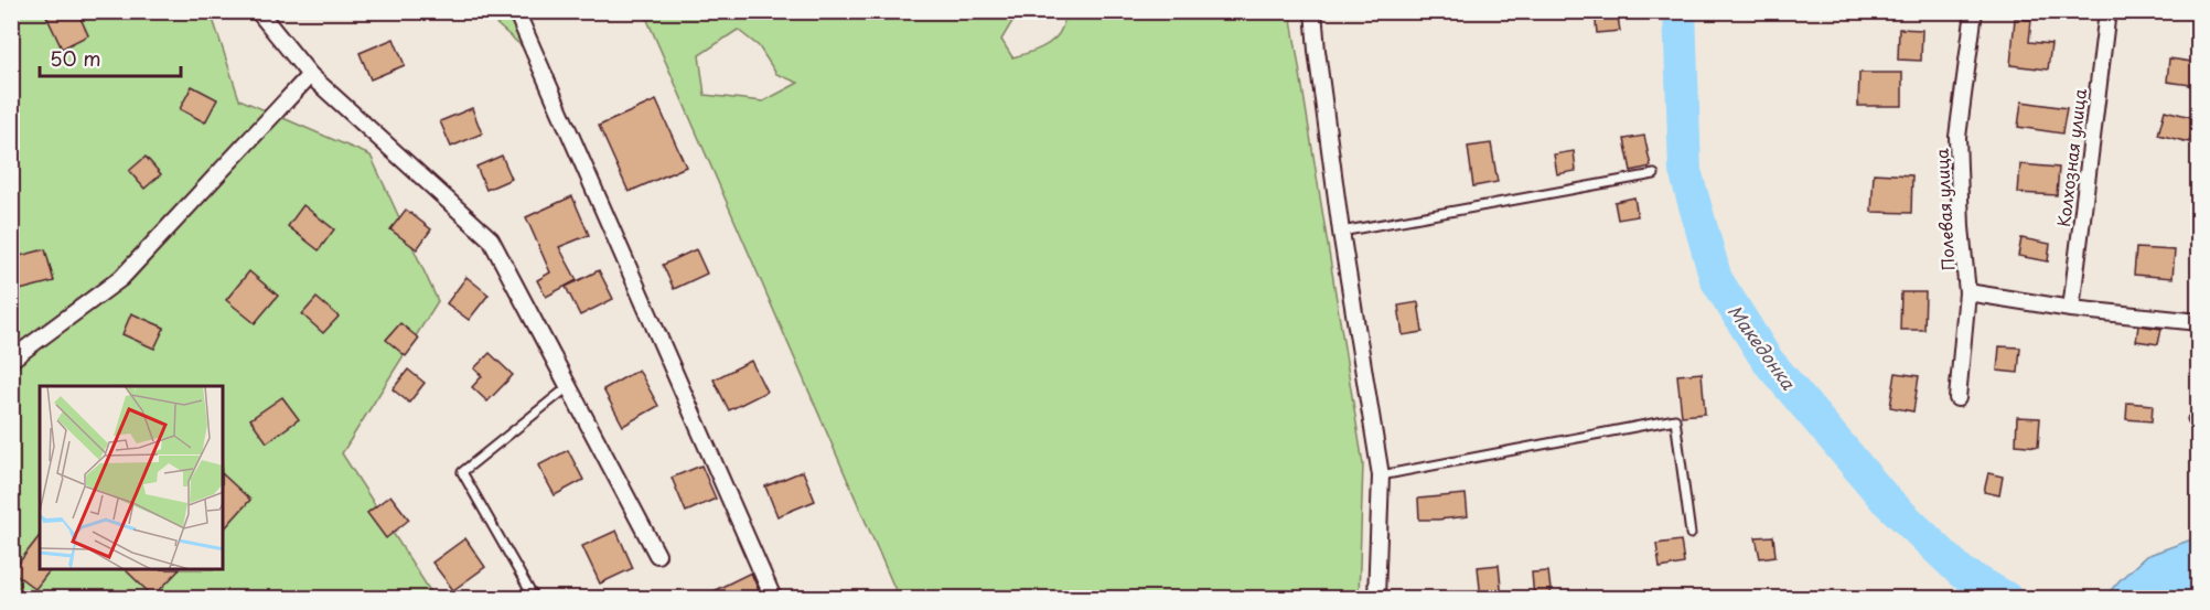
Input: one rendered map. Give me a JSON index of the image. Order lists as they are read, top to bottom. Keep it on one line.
{"streets":{"street":["Колхозная улица","Полевая улица"]},"crossings":[["Колхозная улица","Полевая улица"]],"water":["Македонка"],"scale_bar":"50 m"}
